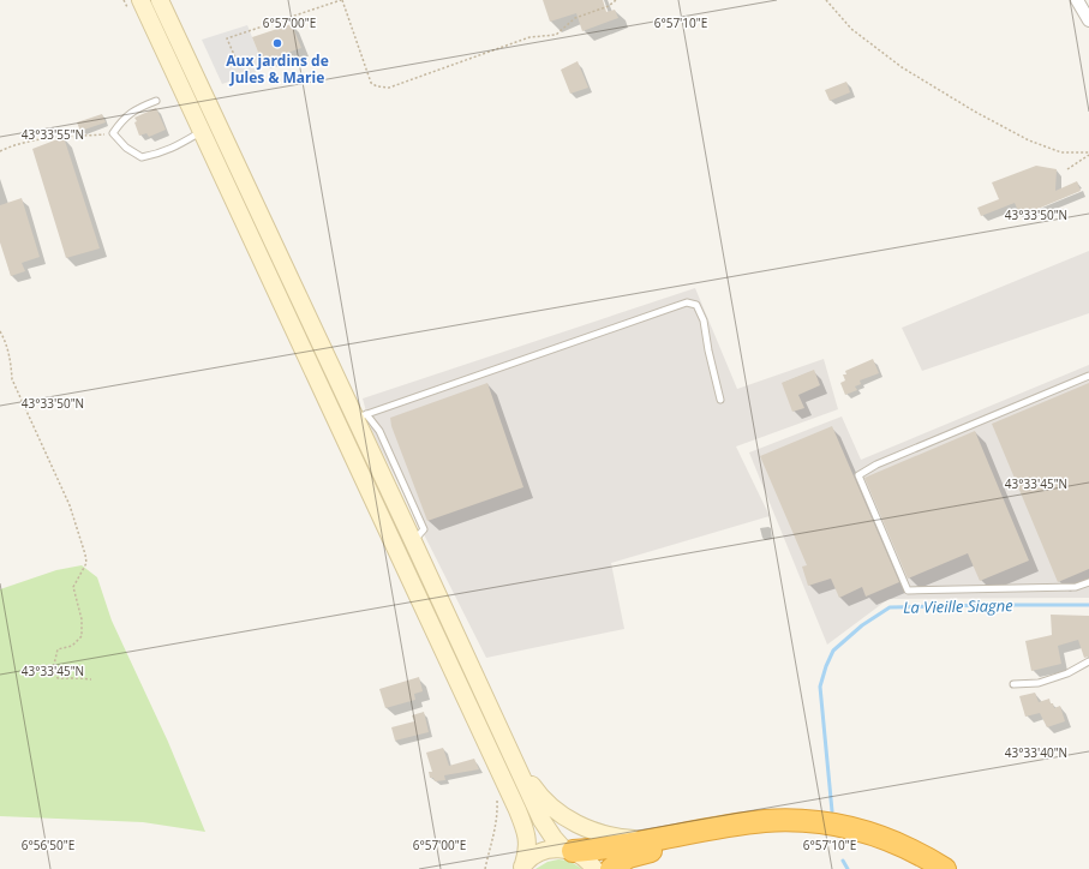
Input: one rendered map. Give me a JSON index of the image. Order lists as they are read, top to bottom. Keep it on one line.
{"water":["La Vieille Siagne"],"places":["Aux jardins de Jules & Marie"],"coordinates":["6°57'00\"E","6°57'10\"E","43°33'55\"N","43°33'50\"N","43°33'45\"N","43°33'40\"N","6°56'50\"E"]}
